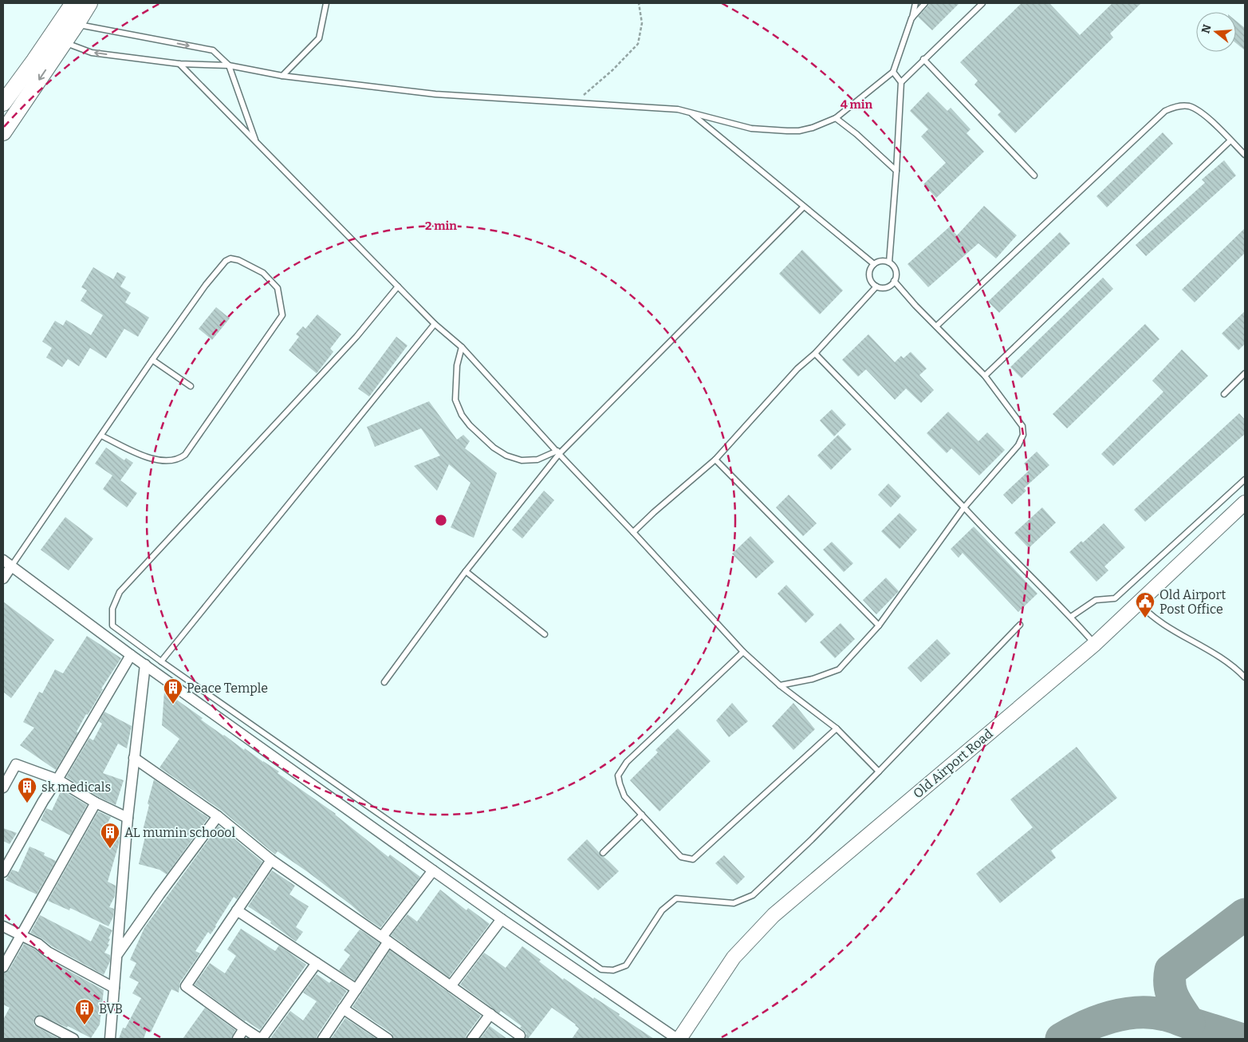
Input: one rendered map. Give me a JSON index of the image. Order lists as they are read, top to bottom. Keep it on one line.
{"streets":{"main road":["Old Airport Road"]},"places":{"public building":["Old Airport Post Office"],"building":["Peace Temple","sk medicals","AL mumin schoool","BVB"]},"north":"left","rings":["4 min","2 min"]}
